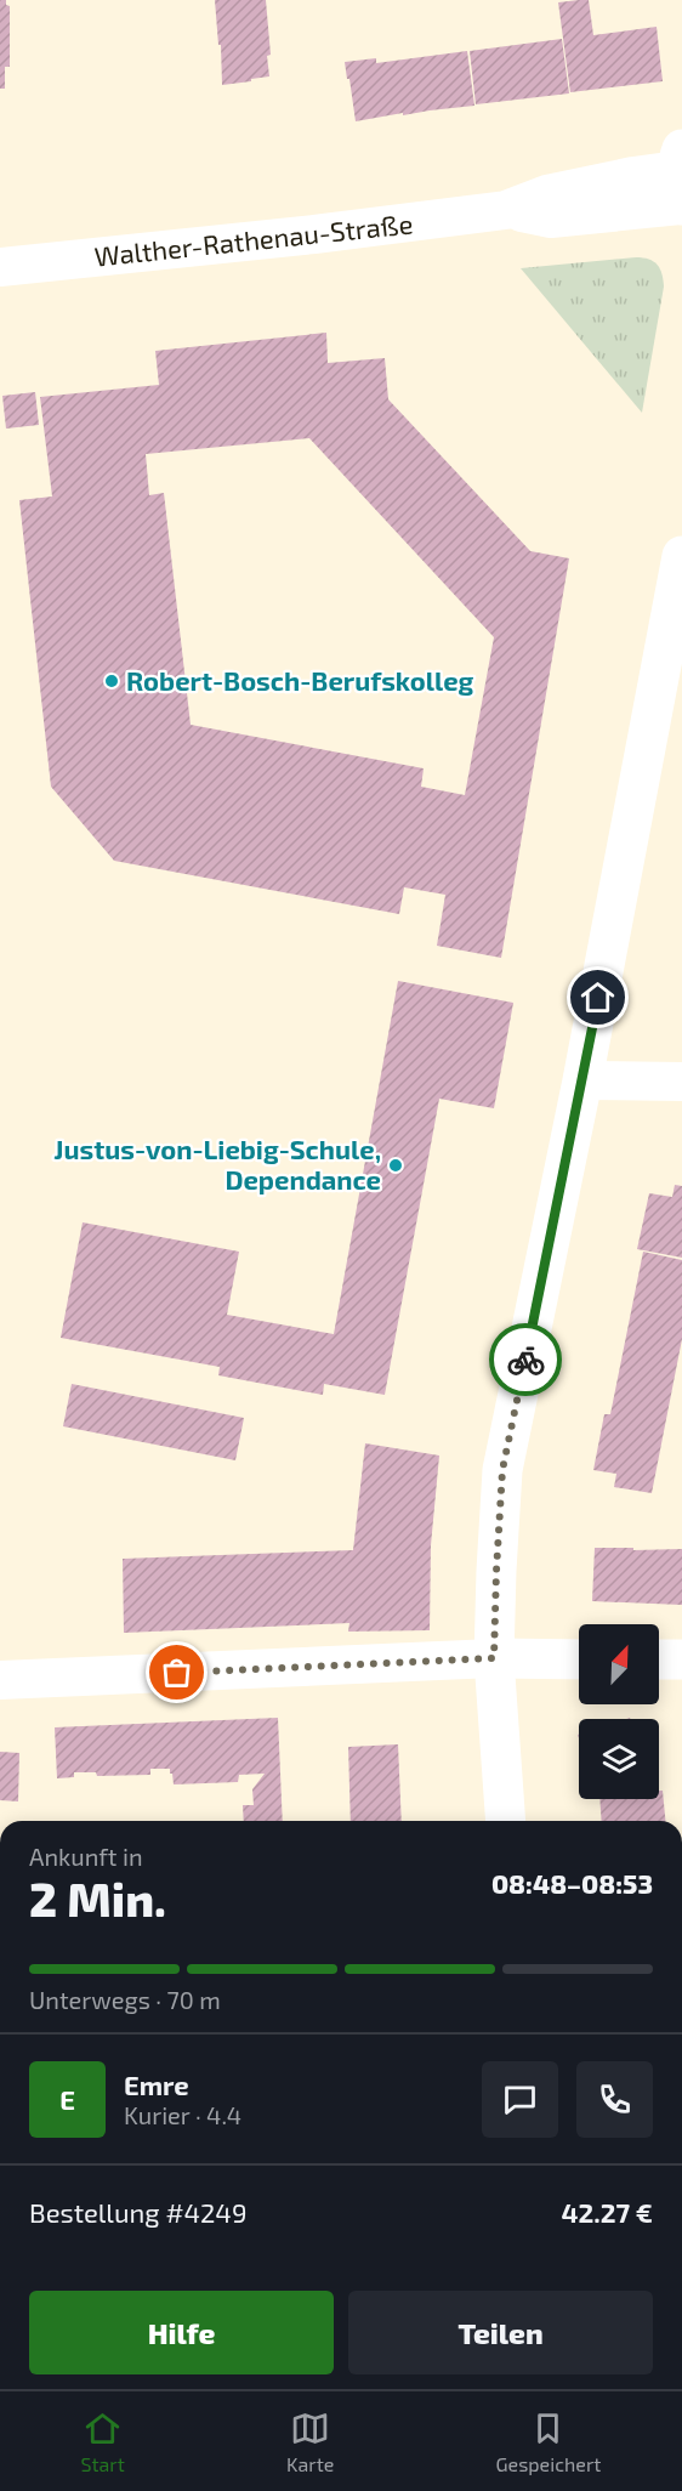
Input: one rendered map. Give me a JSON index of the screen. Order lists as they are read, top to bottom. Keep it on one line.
{"streets":{"street":["Walther-Rathenau-Straße"]},"places":["Robert-Bosch-Berufskolleg","Justus-von-Liebig-Schule, Dependance"],"north":"top right","page":{"heading":["2 Min.","Ankunft in","08:48–08:53"],"panel":["Emre","Kurier · 4.4","Bestellung #4249","42.27 €"],"bar":"Unterwegs · 70 m","round":"E","buttons":["Hilfe","Teilen"],"tabs":["Start","Karte","Gespeichert"]}}
